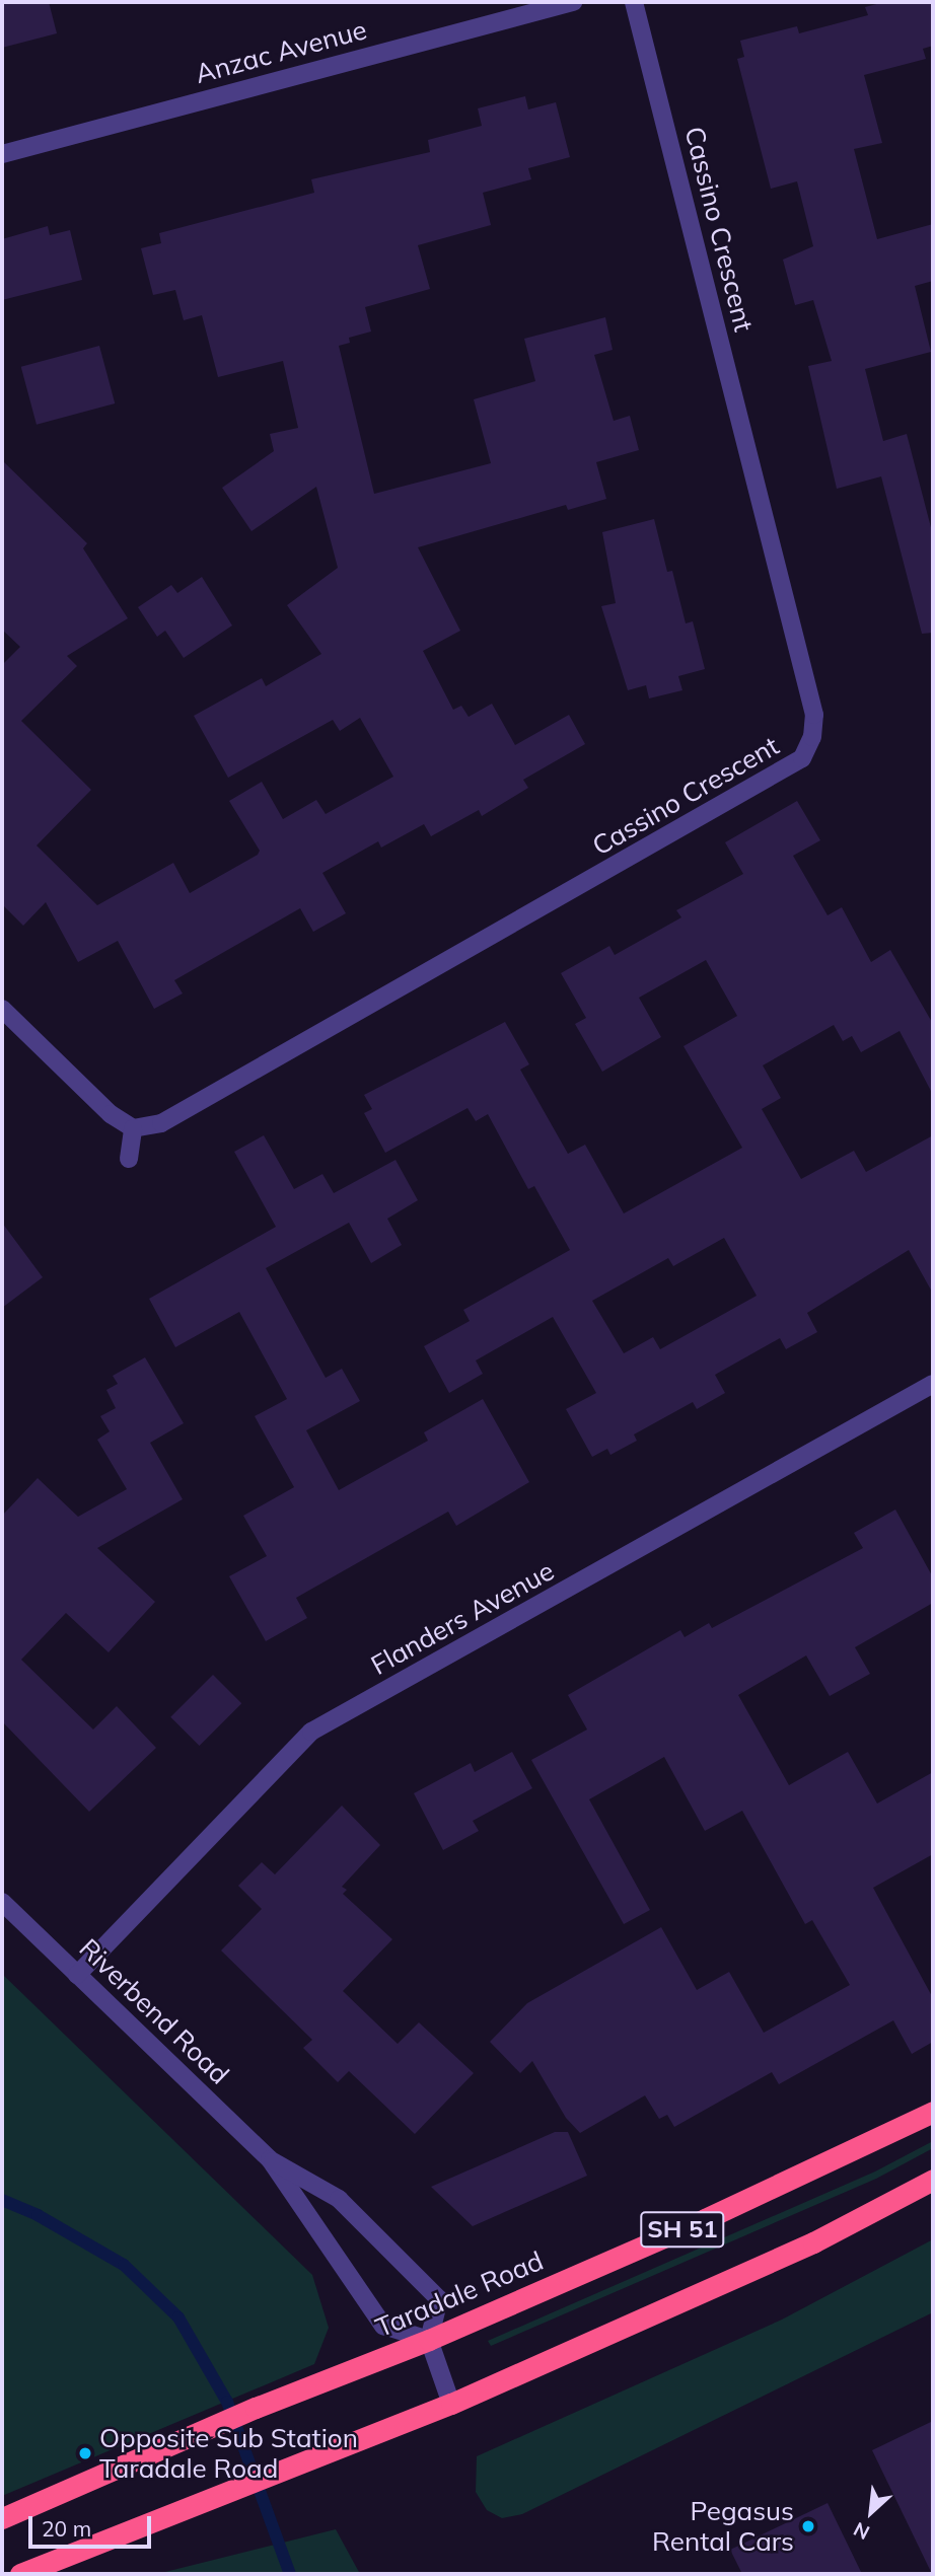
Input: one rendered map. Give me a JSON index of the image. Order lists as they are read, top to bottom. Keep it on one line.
{"streets":{"highway":["SH 51","Taradale Road"],"street":["Anzac Avenue","Cassino Crescent","Flanders Avenue","Riverbend Road"]},"crossings":[["Flanders Avenue","Riverbend Road"],["Riverbend Road","Taradale Road"]],"places":["Opposite Sub Station Taradale Road","Pegasus Rental Cars"],"scale_bar":"20 m","north":"bottom left"}
